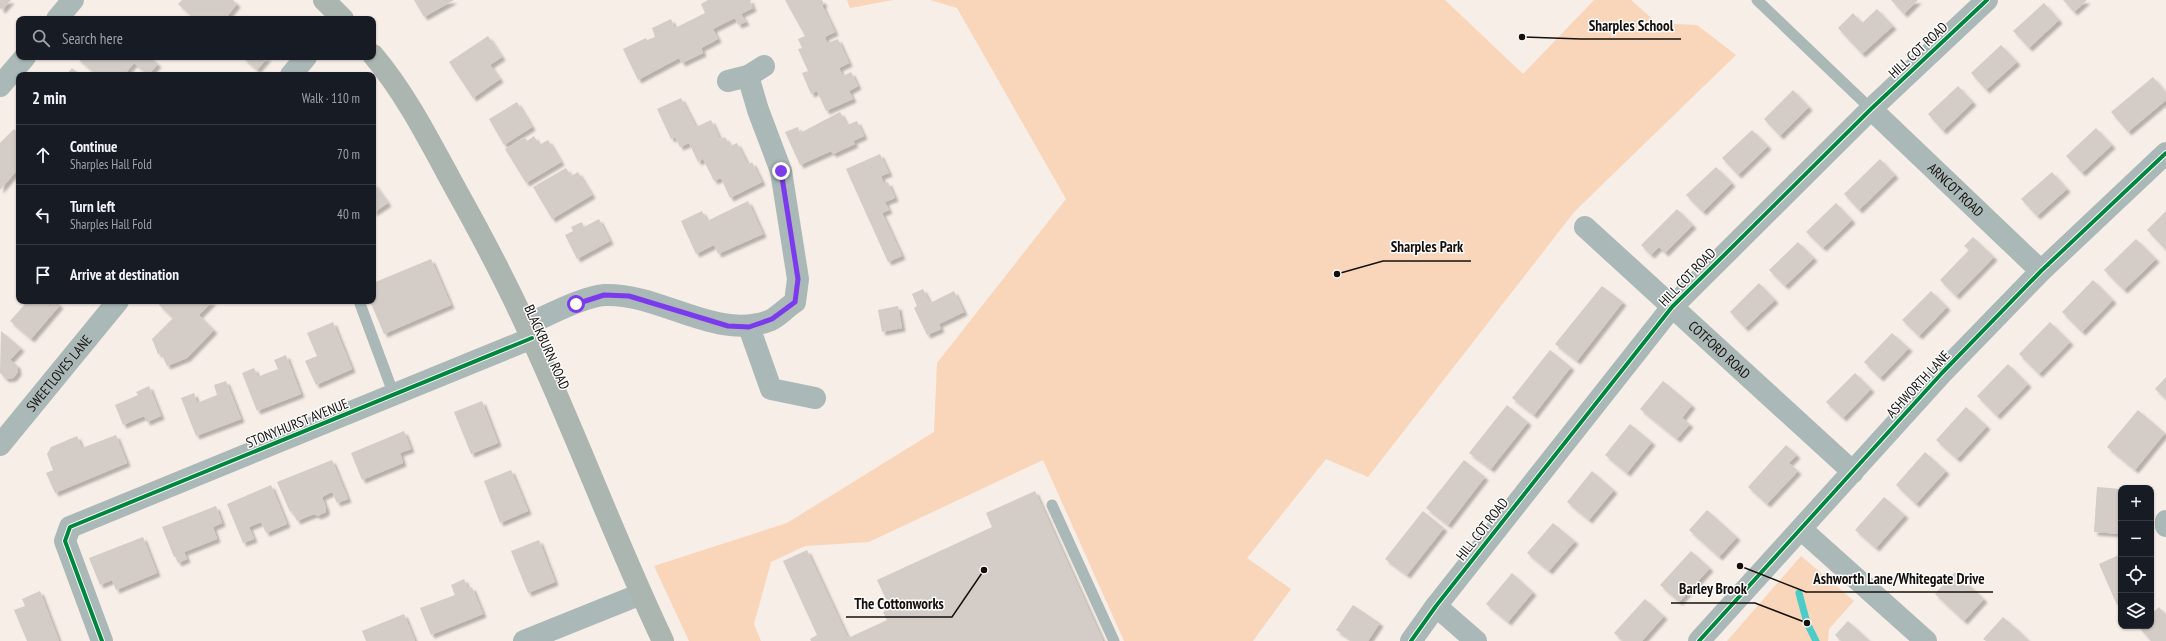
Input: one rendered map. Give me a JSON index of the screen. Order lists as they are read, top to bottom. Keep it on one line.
{"streets":{"highway":["BLACKBURN ROAD"],"street":["HILL COT ROAD","ARNCOT ROAD","COTFORD ROAD","SWEETLOVES LANE","ASHWORTH LANE","STONYHURST AVENUE"]},"crossings":[["HILL COT ROAD","ARNCOT ROAD"],["HILL COT ROAD","COTFORD ROAD"],["ARNCOT ROAD","ASHWORTH LANE"],["BLACKBURN ROAD","STONYHURST AVENUE"],["COTFORD ROAD","ASHWORTH LANE"]],"places":["Sharples School","Sharples Park","Ashworth Lane/Whitegate Drive","The Cottonworks","Barley Brook"],"page":{"search":"Search here","heading":["2 min","Walk · 110 m"],"list":[["Continue","Sharples Hall Fold","70 m"],["Turn left","Sharples Hall Fold","40 m"],"Arrive at destination"],"map_buttons":["+","−"]}}
